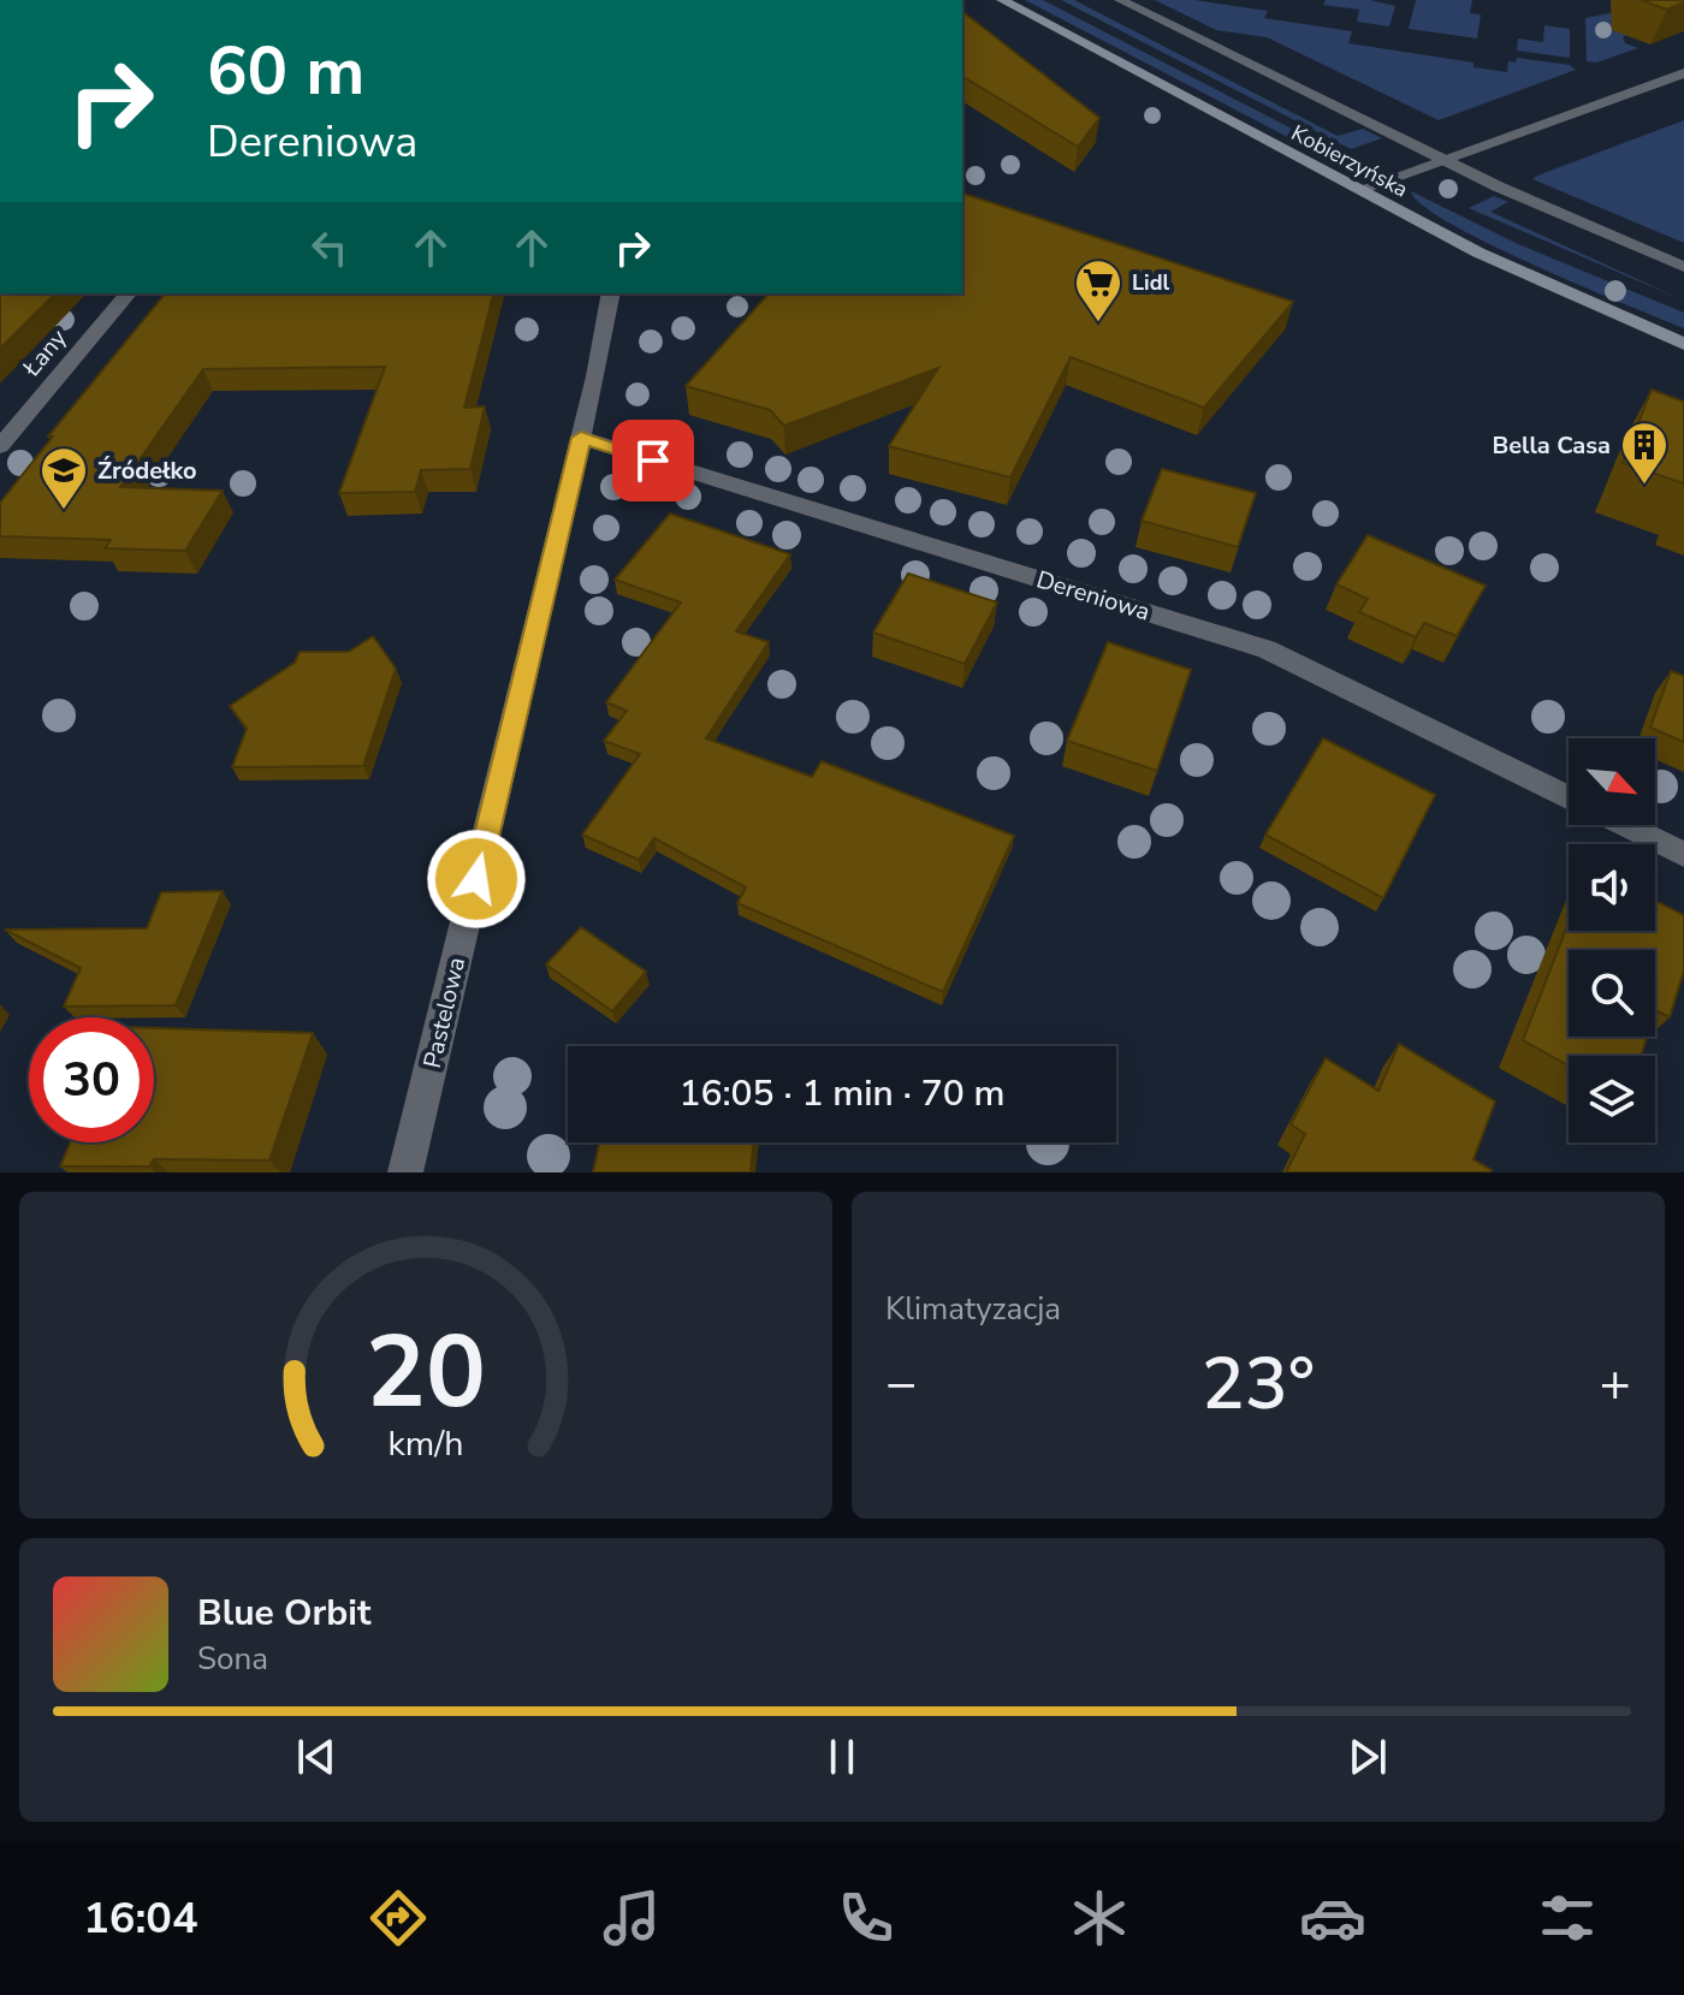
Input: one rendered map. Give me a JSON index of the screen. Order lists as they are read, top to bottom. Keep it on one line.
{"streets":{"street":["Kobierzyńska","Łany","Dereniowa","Pastelowa"]},"crossings":[["Dereniowa","Pastelowa"]],"places":{"supermarket":["Lidl"],"building":["Bella Casa"],"school or university":["Źródełko"]},"north":"bottom right","page":{"turn":["60 m","Dereniowa"],"limit":"30","trip":"16:05 · 1 min · 70 m","tile":"Klimatyzacja","heat":["−","23°","+"],"song":["Blue Orbit","Sona"],"tabs":"16:04","gauge":["20","km/h"]}}
